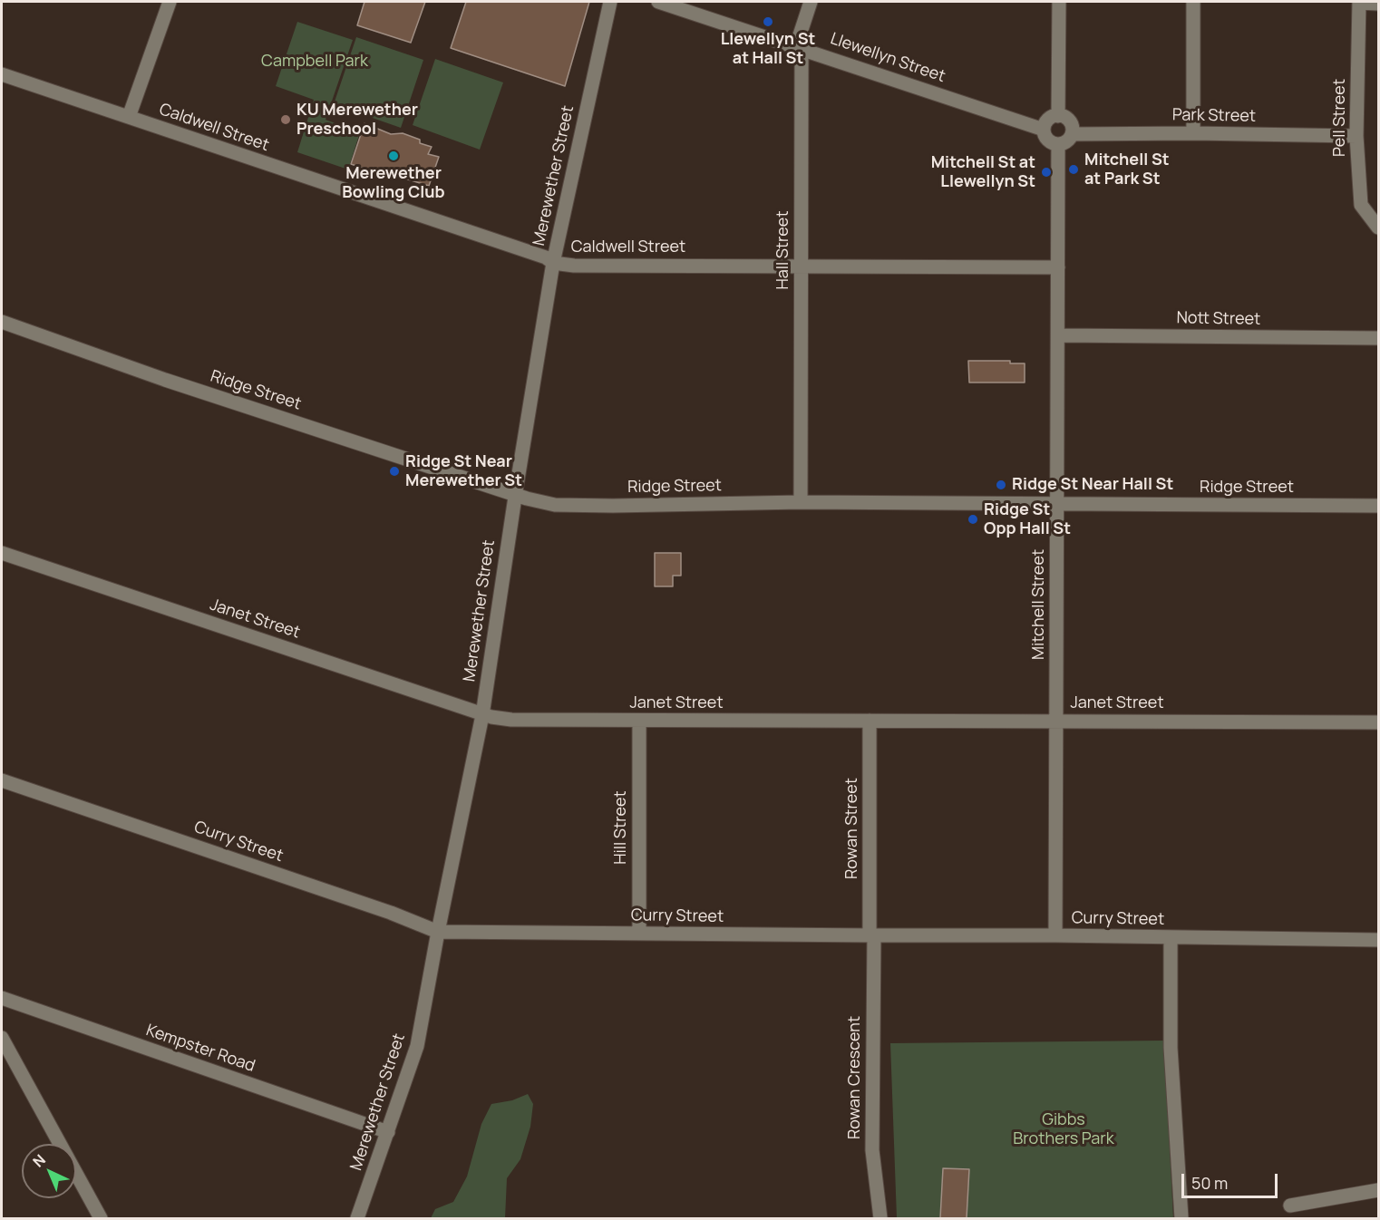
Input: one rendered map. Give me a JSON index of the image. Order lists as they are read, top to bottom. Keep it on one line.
{"streets":{"street":["Llewellyn Street","Park Street","Pell Street","Caldwell Street","Merewether Street","Hall Street","Nott Street","Ridge Street","Mitchell Street","Janet Street","Hill Street","Rowan Street","Curry Street","Kempster Road","Rowan Crescent"]},"crossings":[["Llewellyn Street","Park Street"],["Llewellyn Street","Hall Street"],["Llewellyn Street","Mitchell Street"],["Park Street","Pell Street"],["Park Street","Mitchell Street"],["Caldwell Street","Merewether Street"],["Caldwell Street","Hall Street"],["Caldwell Street","Mitchell Street"],["Merewether Street","Ridge Street"],["Merewether Street","Janet Street"],["Merewether Street","Curry Street"],["Merewether Street","Kempster Road"],["Hall Street","Ridge Street"],["Nott Street","Mitchell Street"],["Ridge Street","Mitchell Street"],["Mitchell Street","Janet Street"],["Mitchell Street","Curry Street"],["Janet Street","Hill Street"],["Janet Street","Rowan Street"],["Hill Street","Curry Street"],["Rowan Street","Curry Street"],["Rowan Street","Rowan Crescent"],["Curry Street","Rowan Crescent"]],"parks":["Campbell Park","Gibbs Brothers Park"],"places":["Llewellyn St at Hall St","KU Merewether Preschool","Merewether Bowling Club","Mitchell St at Park St","Mitchell St at Llewellyn St","Ridge St Near Merewether St","Ridge St Near Hall St","Ridge St Opp Hall St"],"scale_bar":"50 m","north":"top left"}
